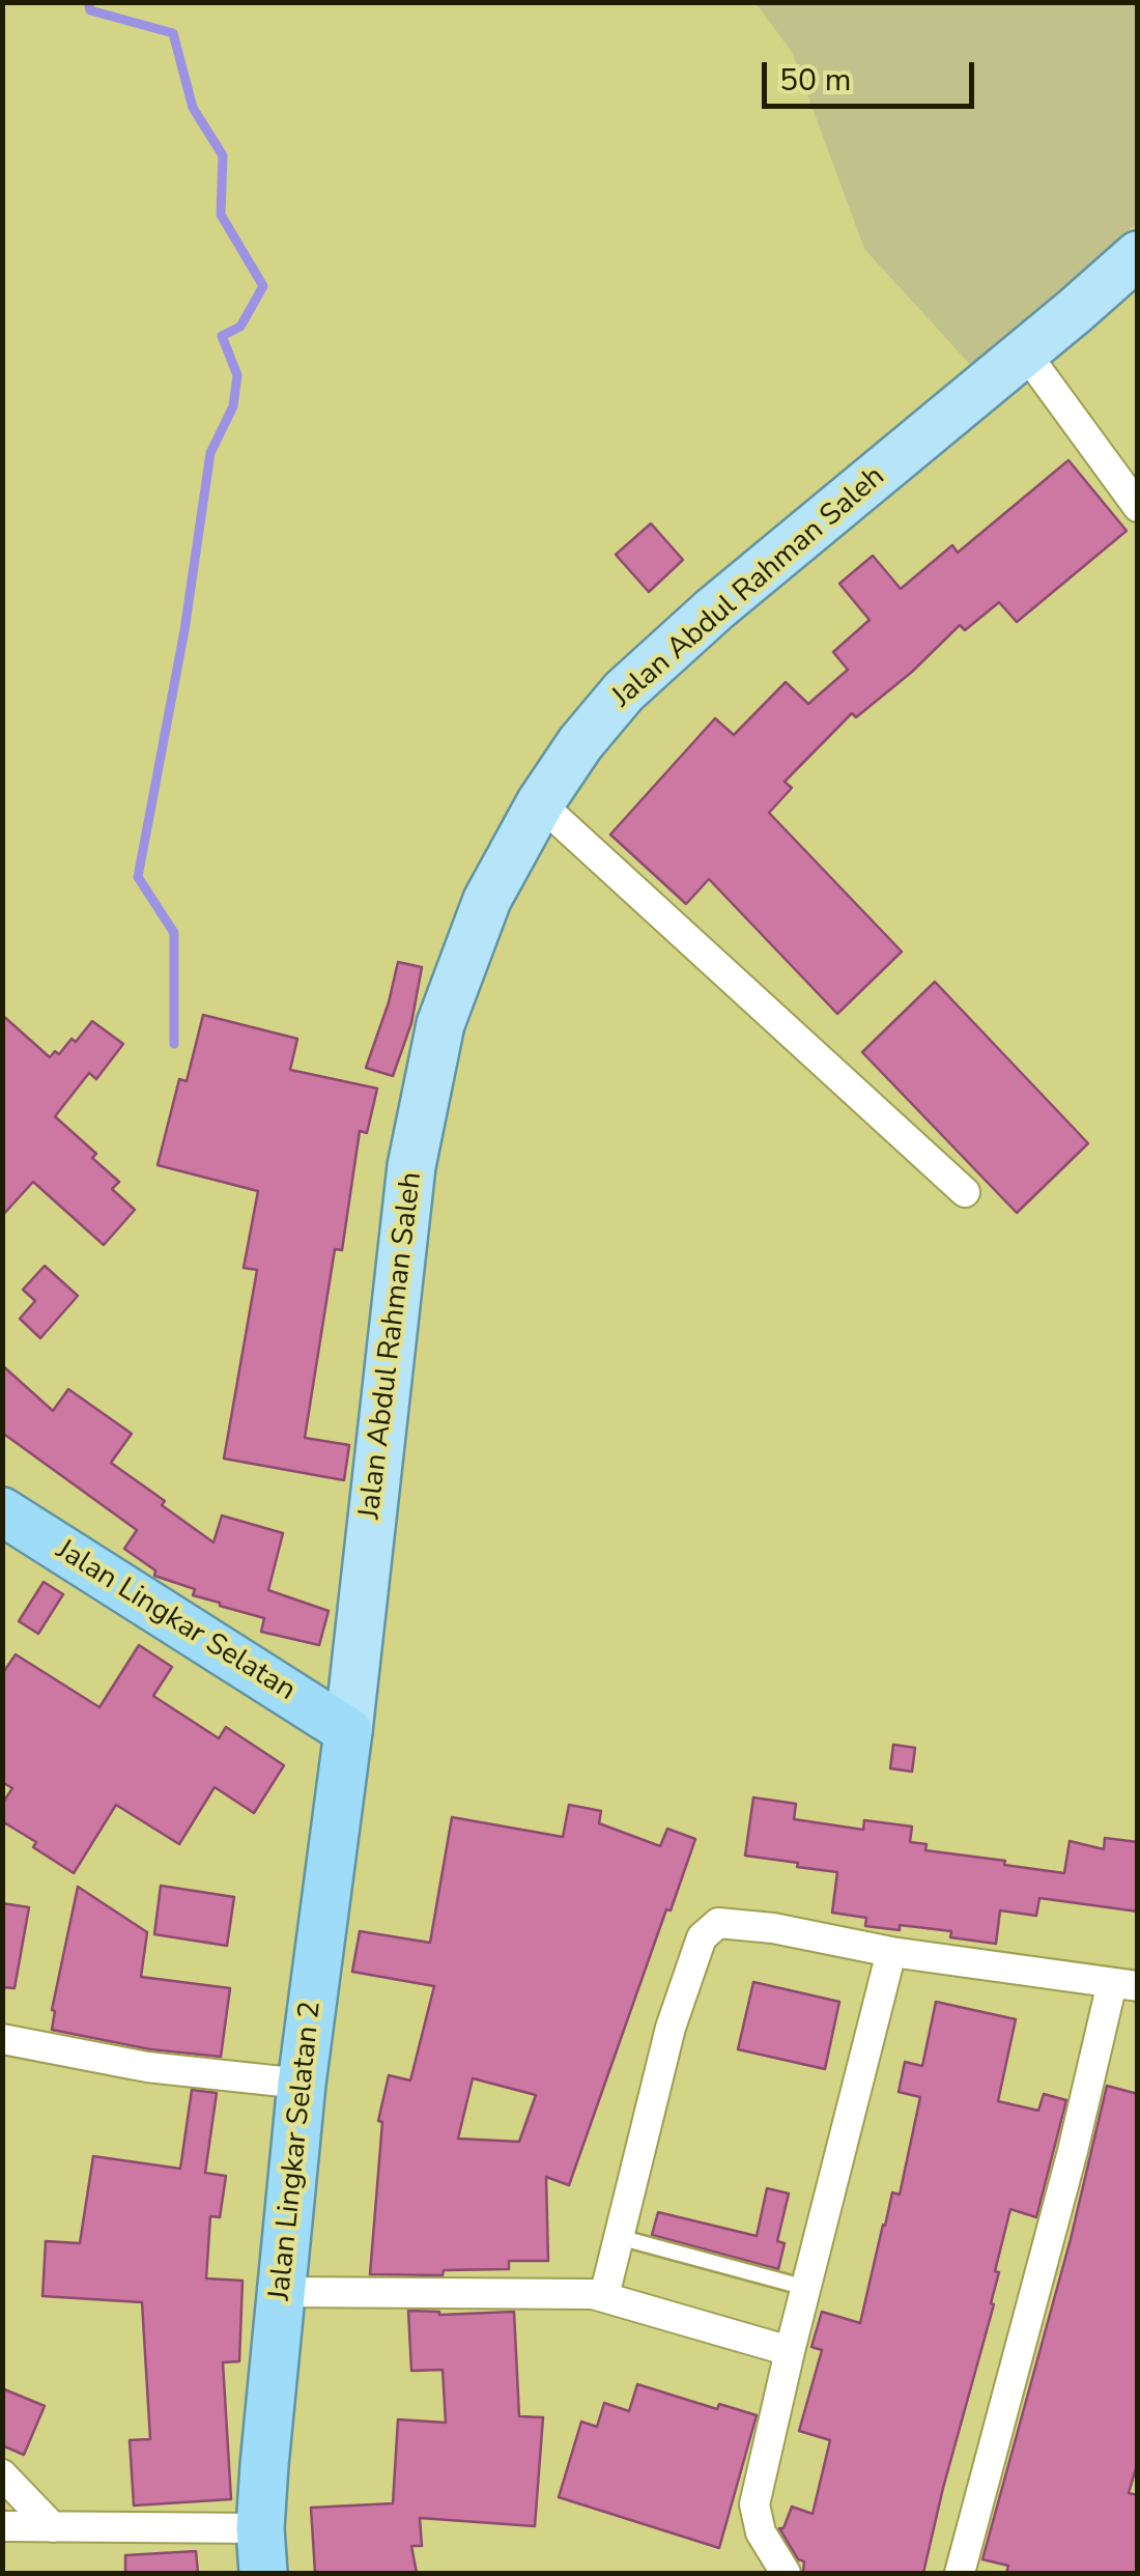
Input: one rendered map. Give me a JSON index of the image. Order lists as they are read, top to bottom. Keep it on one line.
{"streets":{"highway":["Jalan Lingkar Selatan","Jalan Lingkar Selatan 2"],"main road":["Jalan Abdul Rahman Saleh"]},"crossings":[["Jalan Abdul Rahman Saleh","Jalan Lingkar Selatan"],["Jalan Abdul Rahman Saleh","Jalan Lingkar Selatan 2"],["Jalan Lingkar Selatan","Jalan Lingkar Selatan 2"]],"scale_bar":"50 m"}
